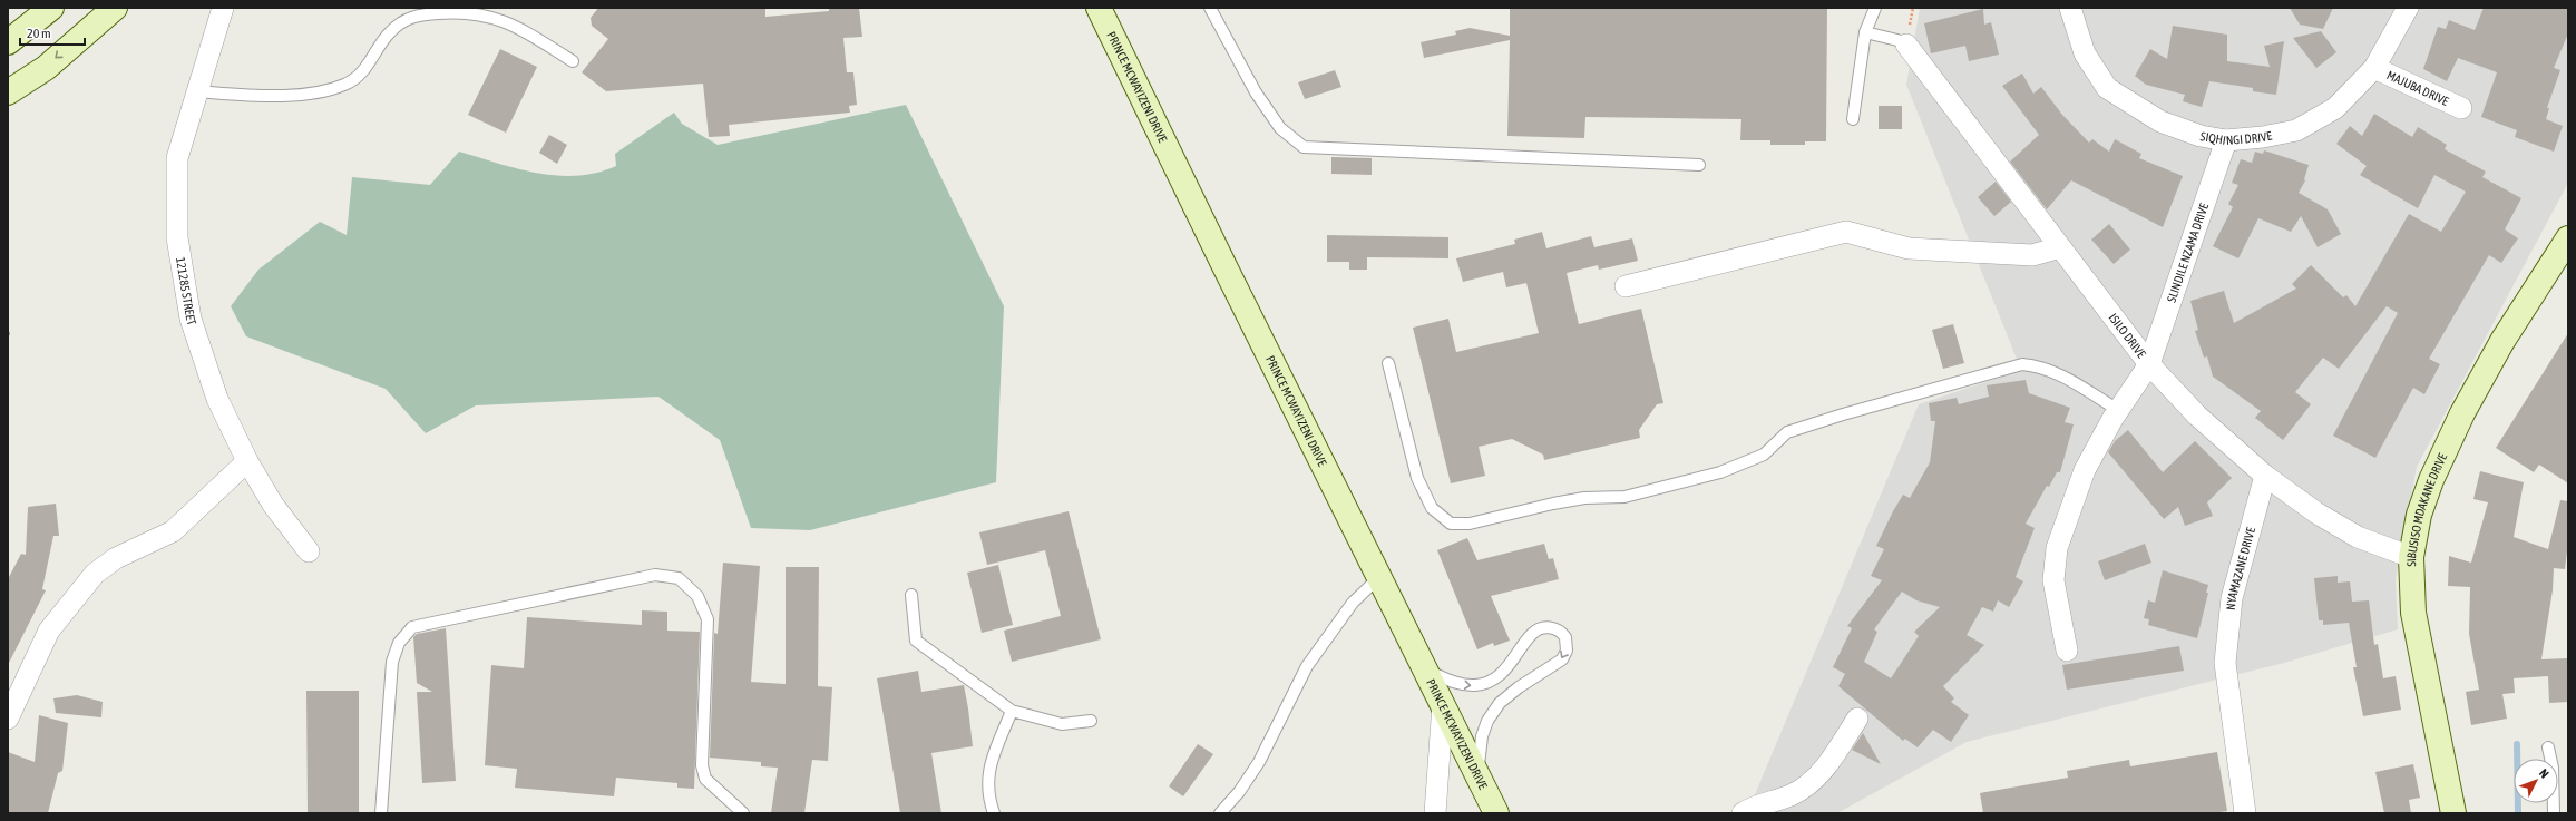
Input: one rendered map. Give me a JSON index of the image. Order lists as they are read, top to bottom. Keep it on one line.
{"streets":{"street":["PRINCE MCWAYIZENI DRIVE","MAJUBA DRIVE","SIQHINGI DRIVE","SLINDILE NZAMA DRIVE","121285 STREET","ISILO DRIVE","SIBUSISO MDAKANE DRIVE","NYAMAZANE DRIVE"]},"crossings":[["MAJUBA DRIVE","SIQHINGI DRIVE"],["SIQHINGI DRIVE","SLINDILE NZAMA DRIVE"],["SLINDILE NZAMA DRIVE","ISILO DRIVE"],["ISILO DRIVE","SIBUSISO MDAKANE DRIVE"],["ISILO DRIVE","NYAMAZANE DRIVE"]],"scale_bar":"20 m","north":"top right"}
